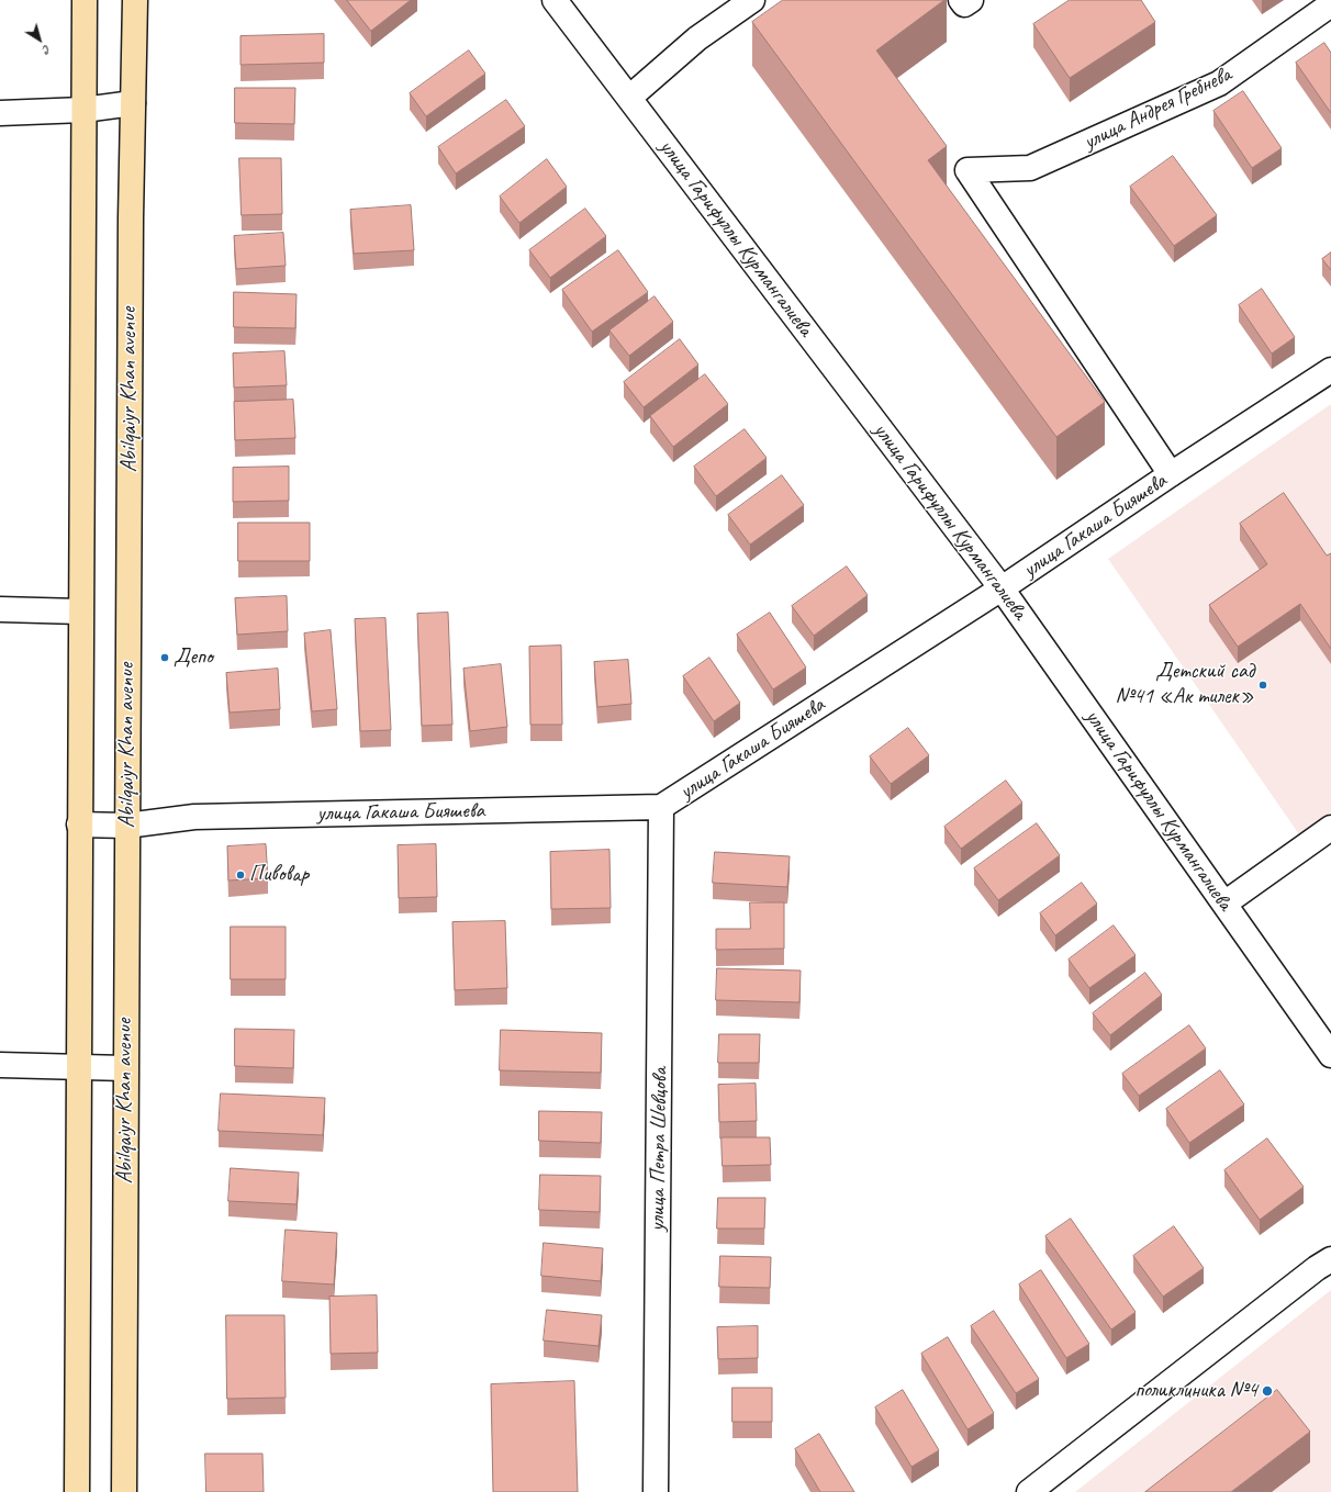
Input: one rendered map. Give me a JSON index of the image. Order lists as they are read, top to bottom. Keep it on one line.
{"streets":{"main road":["Abilqaiyr Khan avenue"],"street":["улица Андрея Гребнева","улица Гарифуллы Курмангалиева","улица Гакаша Бияшева","улица Петра Шевцова"]},"crossings":[["улица Андрея Гребнева","улица Гакаша Бияшева"],["улица Гарифуллы Курмангалиева","улица Гакаша Бияшева"],["Abilqaiyr Khan avenue","улица Гакаша Бияшева"],["улица Гакаша Бияшева","улица Петра Шевцова"]],"places":["Депо","Детский сад №41 «Ак тилек»","Пивовар","поликлиника №4"],"north":"bottom right"}
